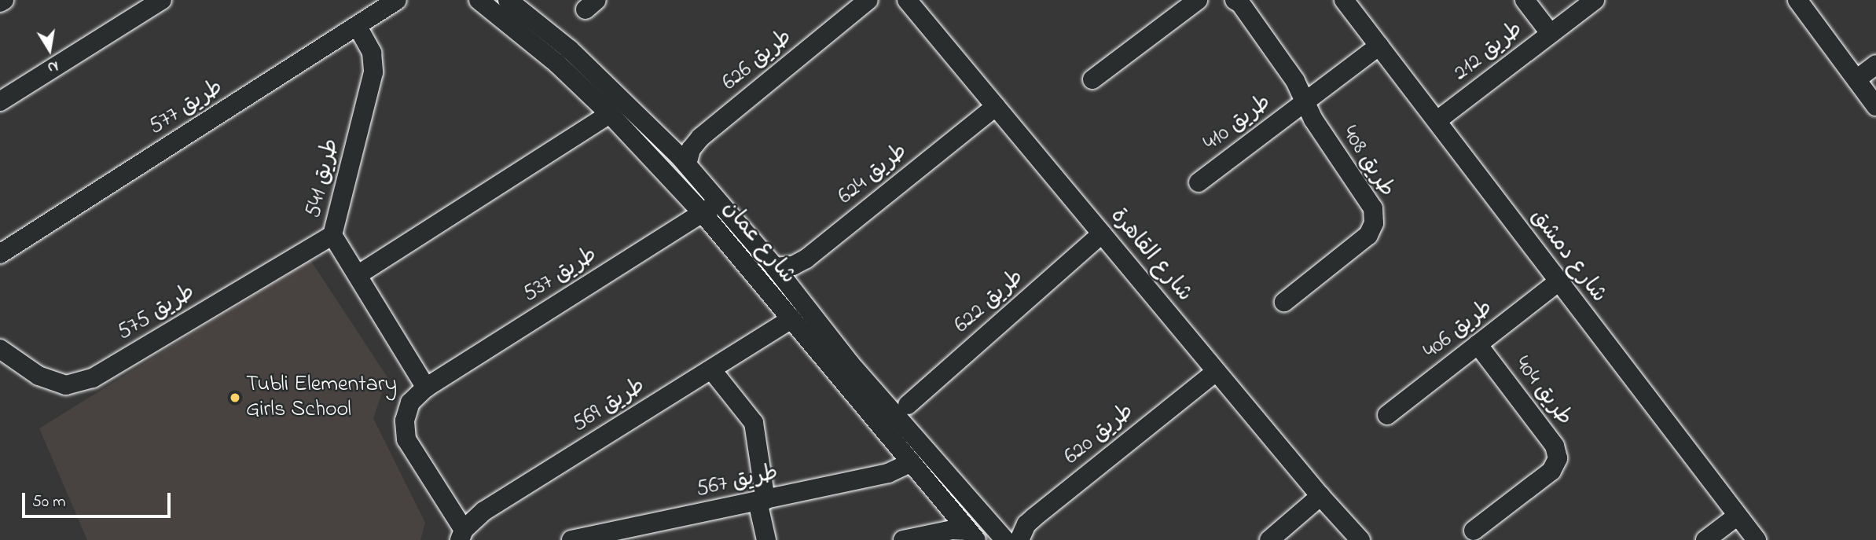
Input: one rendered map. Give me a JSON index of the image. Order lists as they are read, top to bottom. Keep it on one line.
{"streets":{"street":["طريق 212","طريق 626","طريق 577","طريق 410","طريق 408","طريق 624","طريق 541","شارع عمان","شارع القاهرة","شارع دمشق","طريق 537","طريق 622","طريق 575","طريق 406","طريق 404","طريق 569","طريق 620","طريق 567"]},"crossings":[["طريق 212","شارع دمشق"],["طريق 626","شارع عمان"],["طريق 577","طريق 541"],["طريق 410","طريق 408"],["طريق 624","شارع عمان"],["طريق 624","شارع القاهرة"],["طريق 541","طريق 537"],["طريق 541","طريق 575"],["شارع عمان","طريق 537"],["شارع عمان","طريق 569"],["شارع عمان","طريق 567"],["شارع القاهرة","طريق 622"],["شارع القاهرة","طريق 620"],["شارع دمشق","طريق 406"],["طريق 537","طريق 569"],["طريق 406","طريق 404"]],"places":["Tubli Elementary Girls School"],"scale_bar":"50 m","north":"bottom"}
